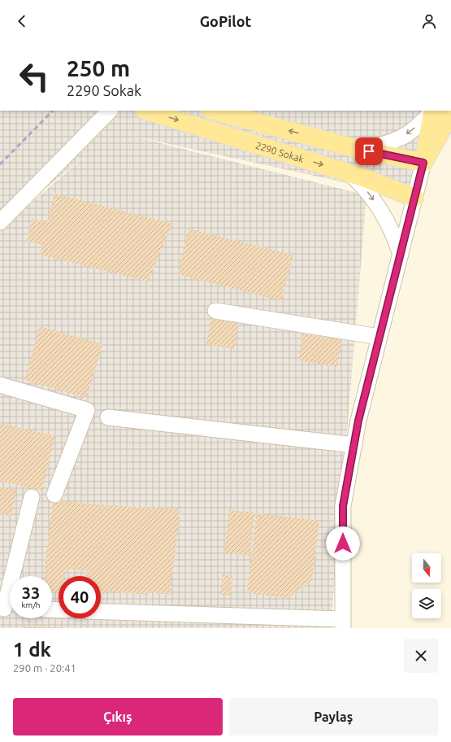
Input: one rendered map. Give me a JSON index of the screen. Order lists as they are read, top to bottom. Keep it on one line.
{"streets":{"main road":["2290 Sokak"]},"north":"bottom","page":{"header":"GoPilot","turn":["250 m","2290 Sokak"],"speed":"33 km/h","limit":"40","heading":["1 dk","290 m · 20:41"],"buttons":["Çıkış","Paylaş"]}}
